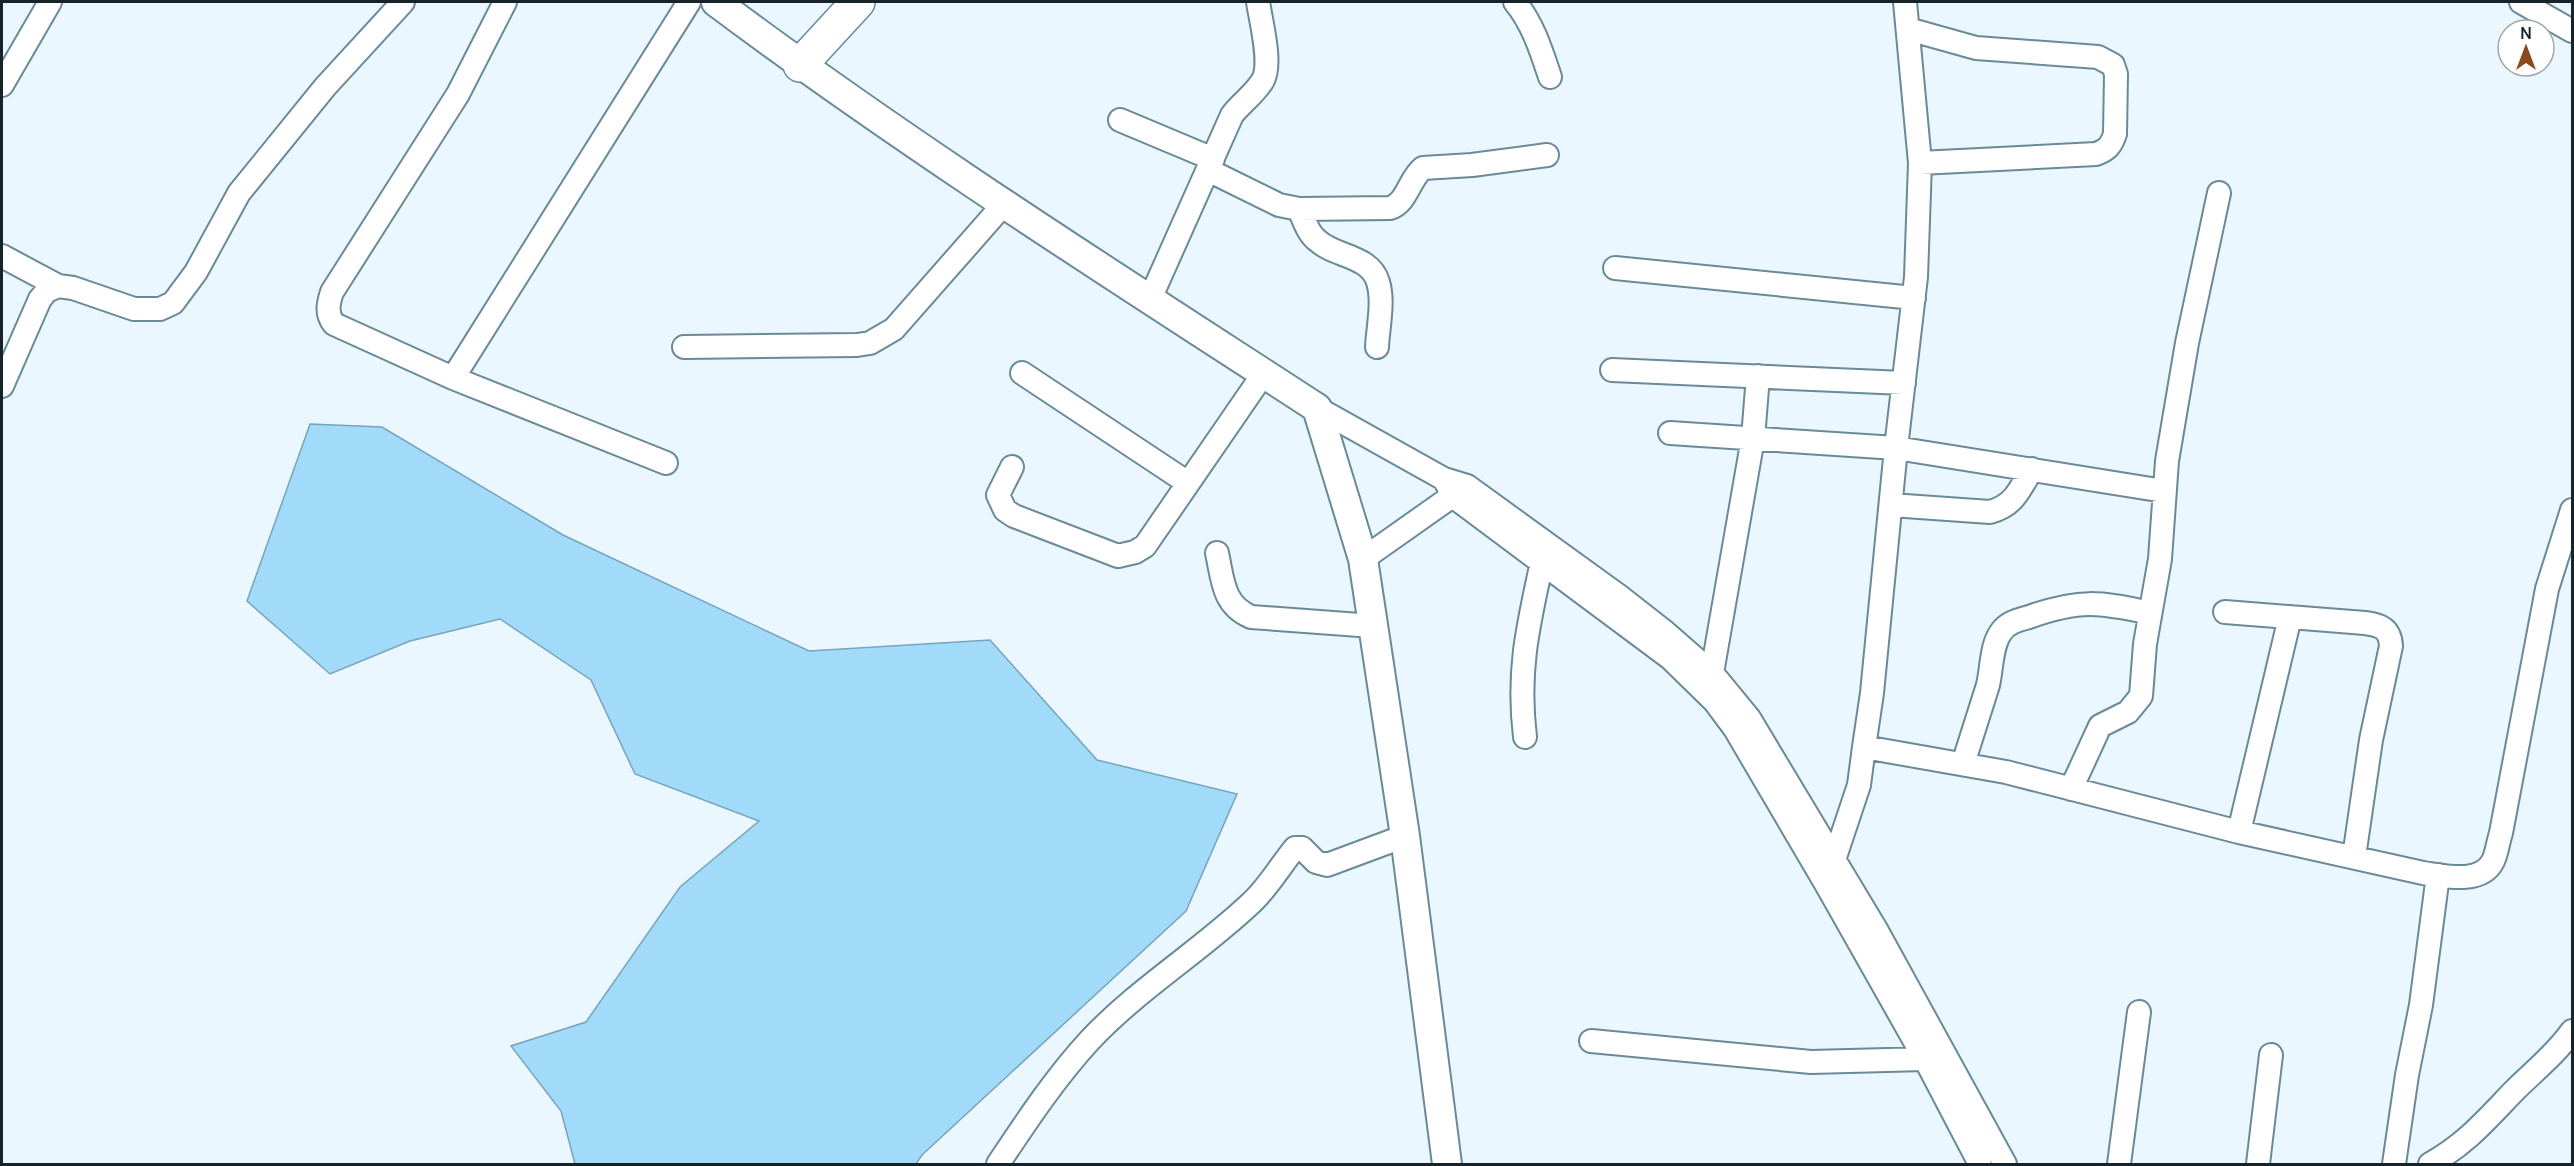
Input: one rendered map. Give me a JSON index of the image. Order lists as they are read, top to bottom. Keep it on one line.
{"north":"top"}
